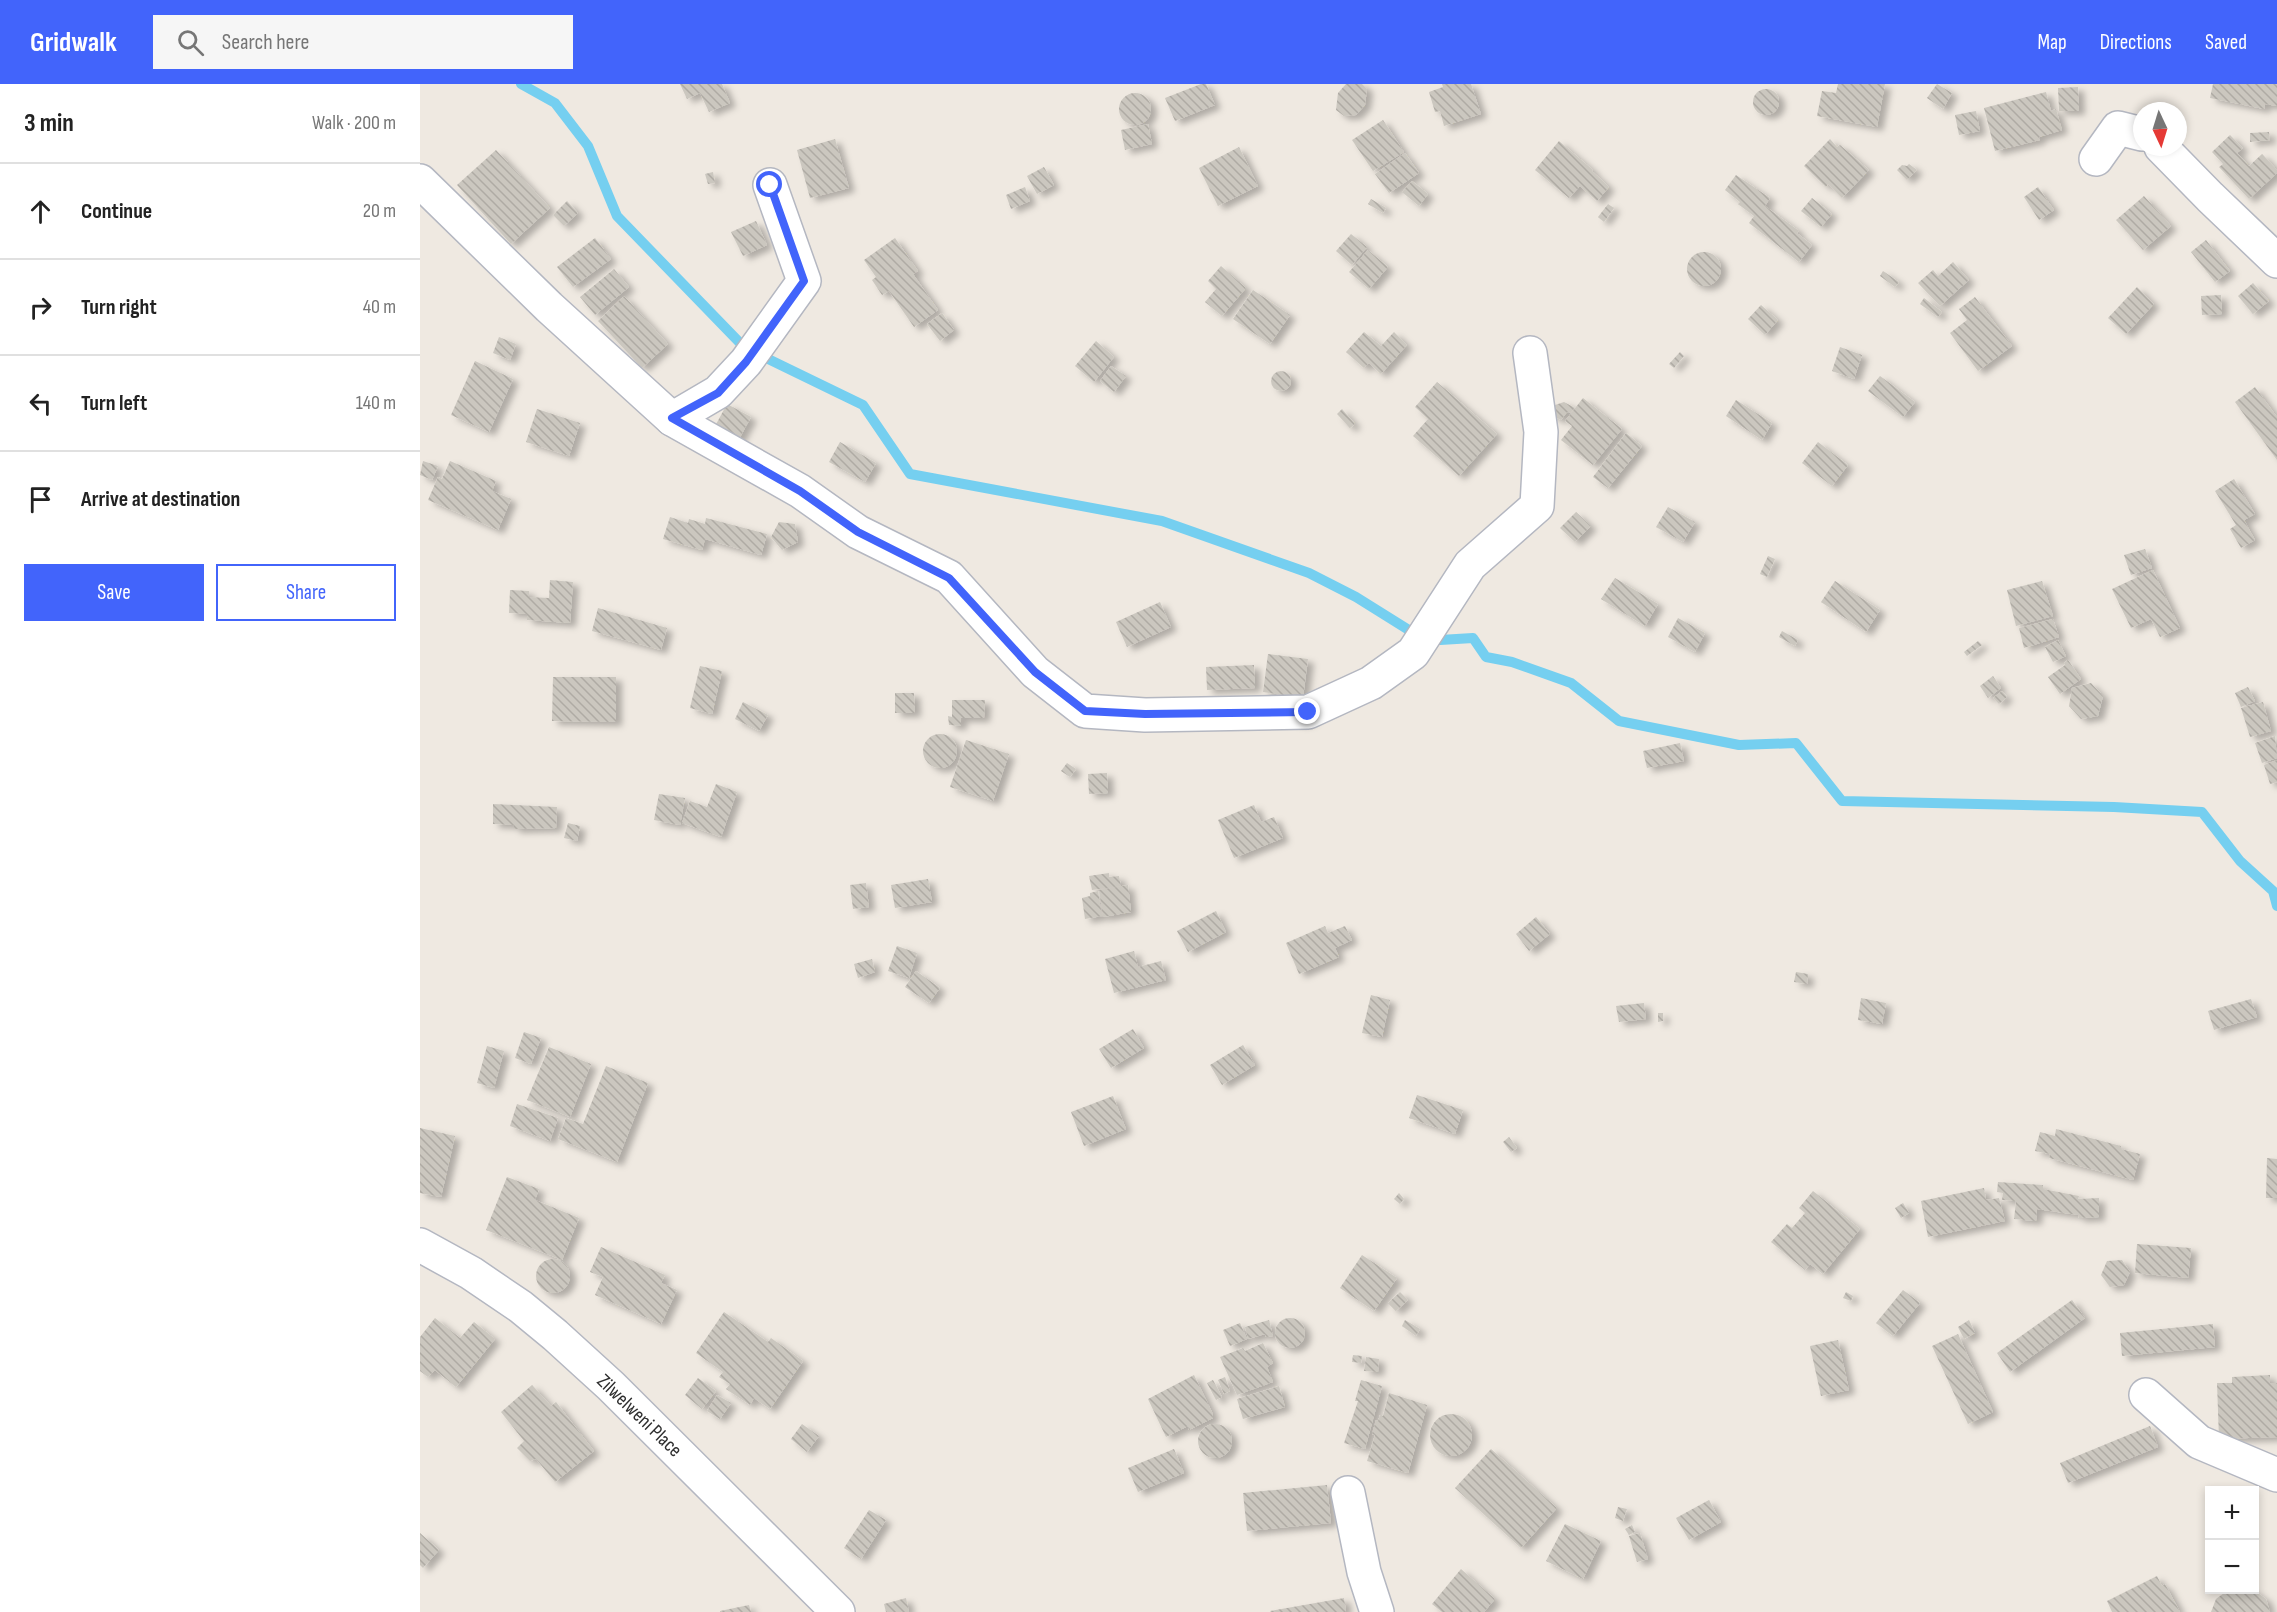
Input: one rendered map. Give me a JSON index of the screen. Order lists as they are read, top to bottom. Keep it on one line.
{"streets":{"street":["Zilwelweni Place"]},"north":"bottom","page":{"header":"Gridwalk","search":"Search here","nav":["Map","Directions","Saved"],"heading":["3 min","Walk · 200 m"],"list":[["Continue","20 m"],["Turn right","40 m"],["Turn left","140 m"],"Arrive at destination"],"buttons":["Save","Share"],"map_buttons":["+","−"]}}
